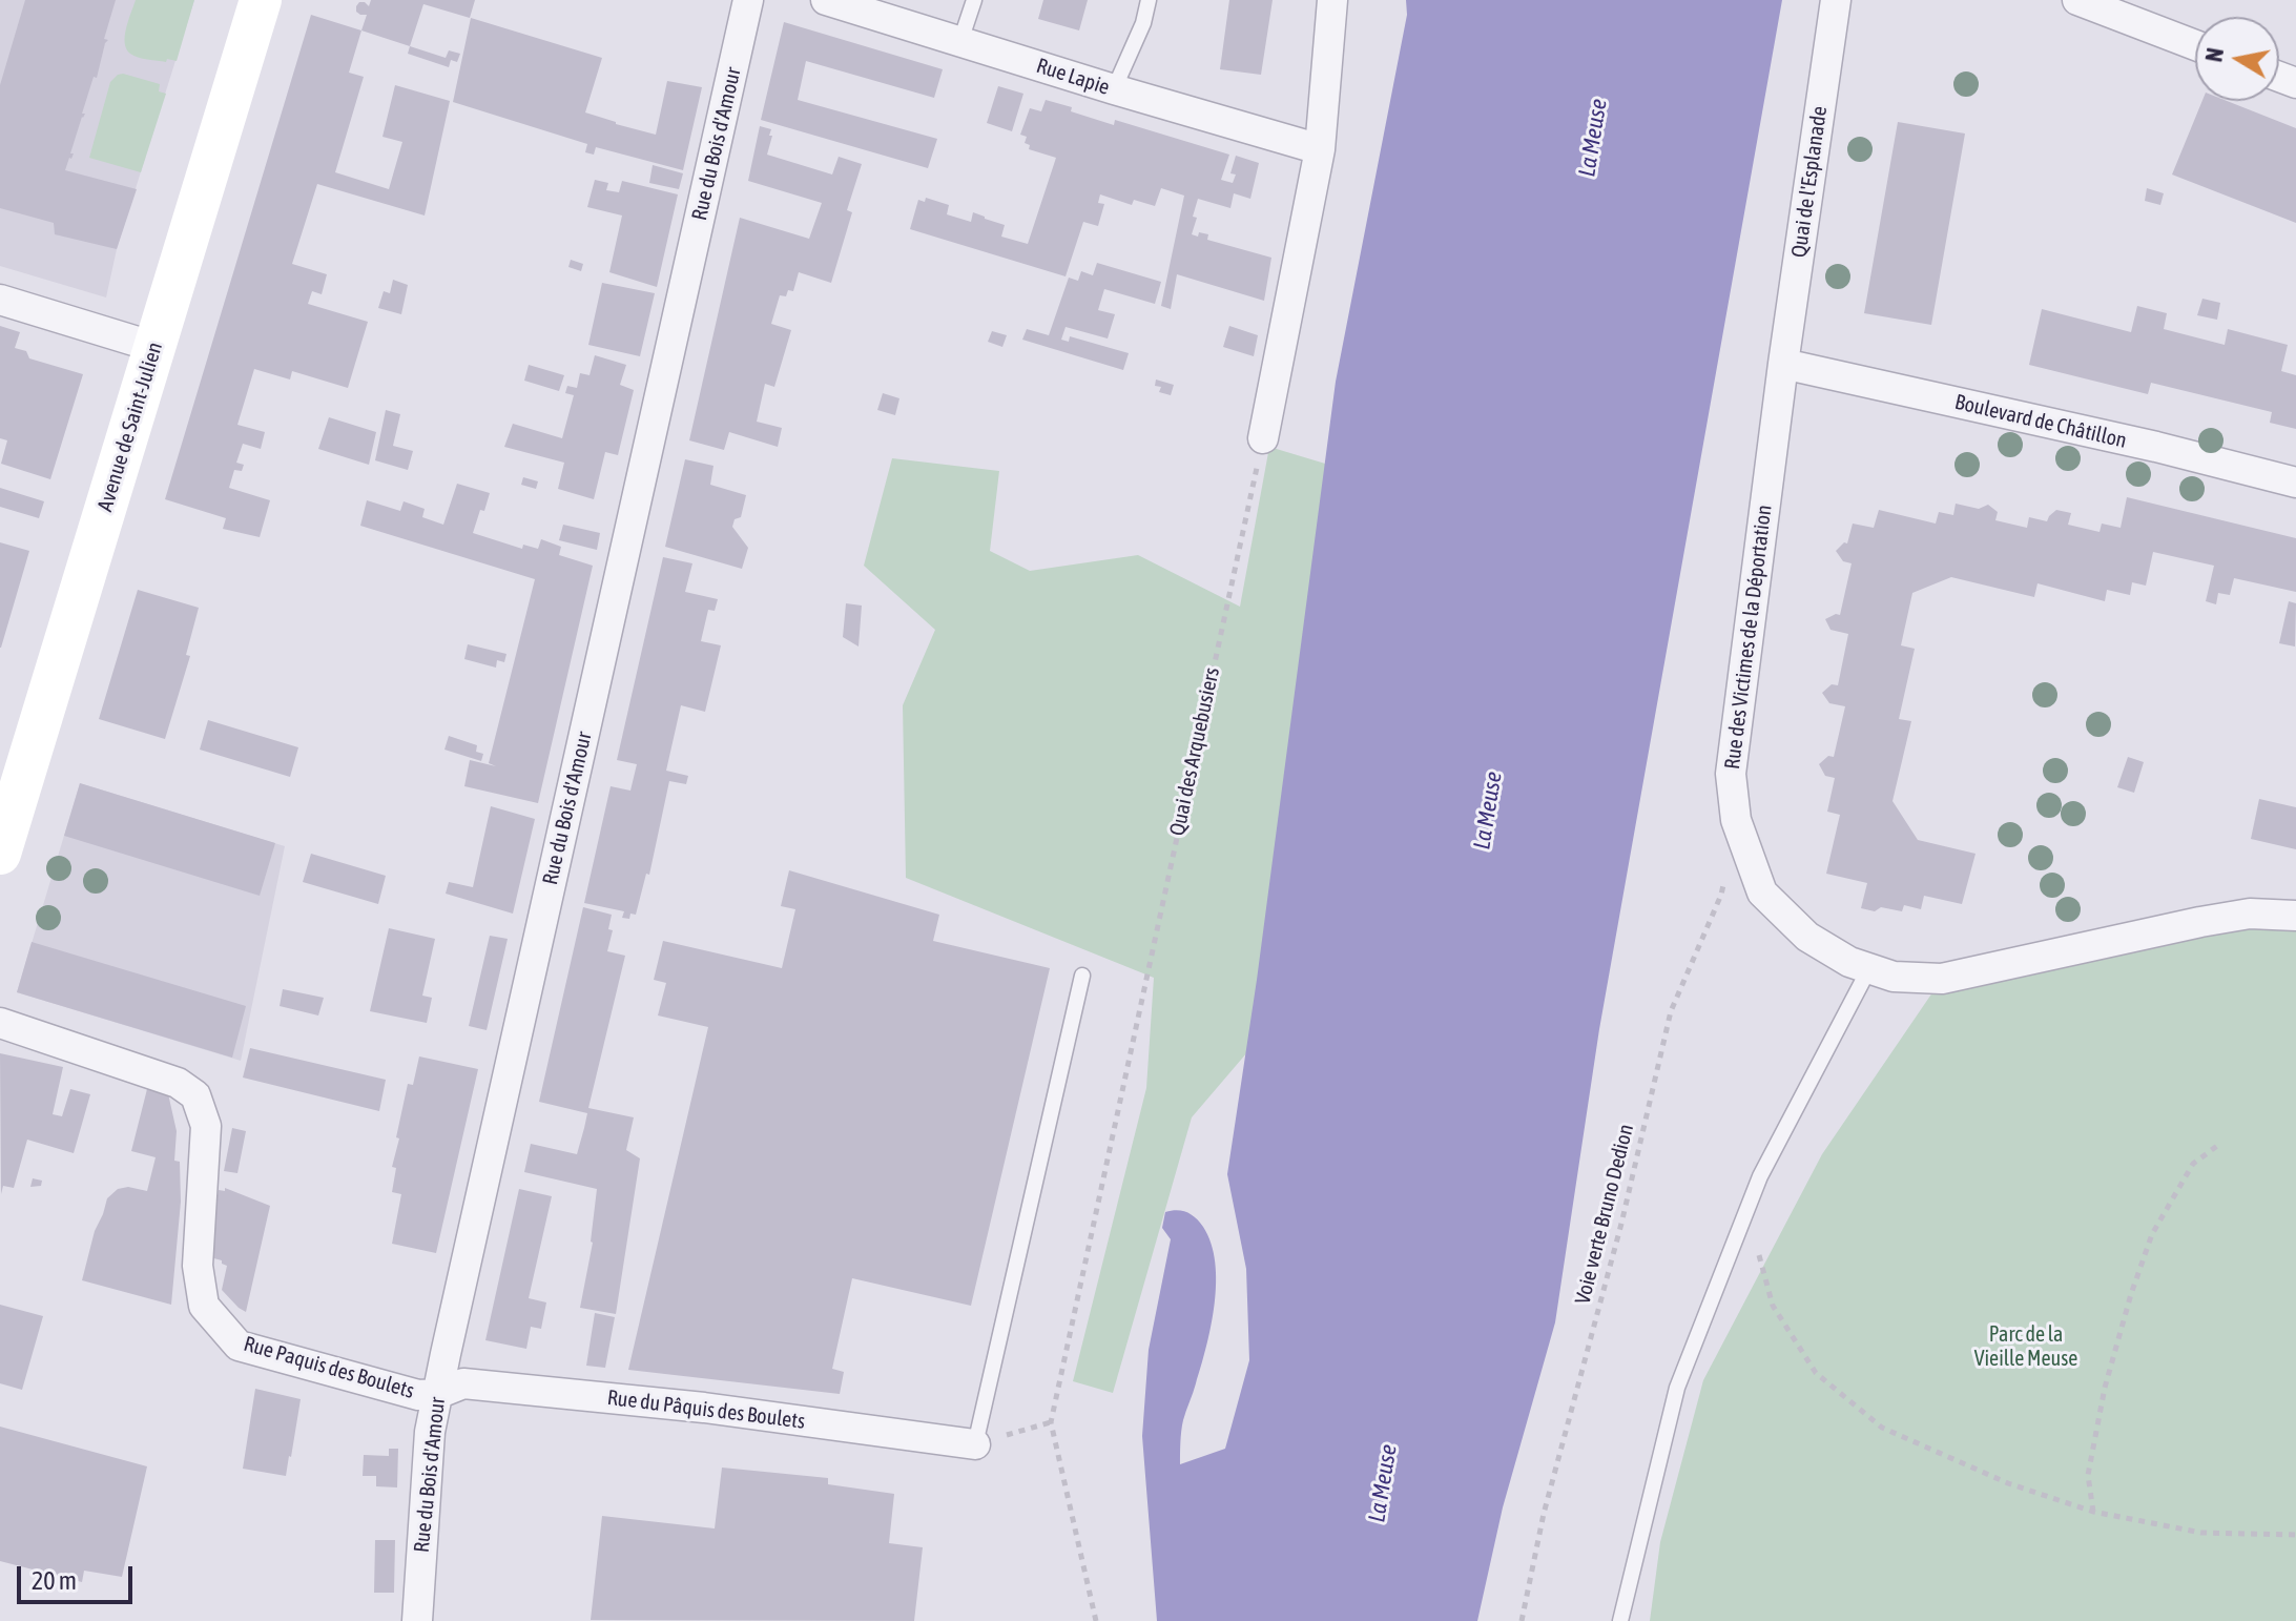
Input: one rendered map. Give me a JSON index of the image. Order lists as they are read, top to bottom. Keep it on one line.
{"streets":{"main road":["Avenue de Saint-Julien"],"street":["Rue Lapie","Rue du Bois d'Amour","Quai de l'Esplanade","Boulevard de Châtillon","Rue des Victimes de la Déportation","Rue Paquis des Boulets","Rue du Pâquis des Boulets"],"path":["Quai des Arquebusiers","Voie verte Bruno Dedion"]},"crossings":[["Rue du Bois d'Amour","Rue Paquis des Boulets"],["Rue du Bois d'Amour","Rue du Pâquis des Boulets"],["Quai de l'Esplanade","Boulevard de Châtillon"],["Quai de l'Esplanade","Rue des Victimes de la Déportation"],["Boulevard de Châtillon","Rue des Victimes de la Déportation"],["Rue Paquis des Boulets","Rue du Pâquis des Boulets"]],"water":["La Meuse"],"parks":["Parc de la Vieille Meuse"],"scale_bar":"20 m","north":"left"}
